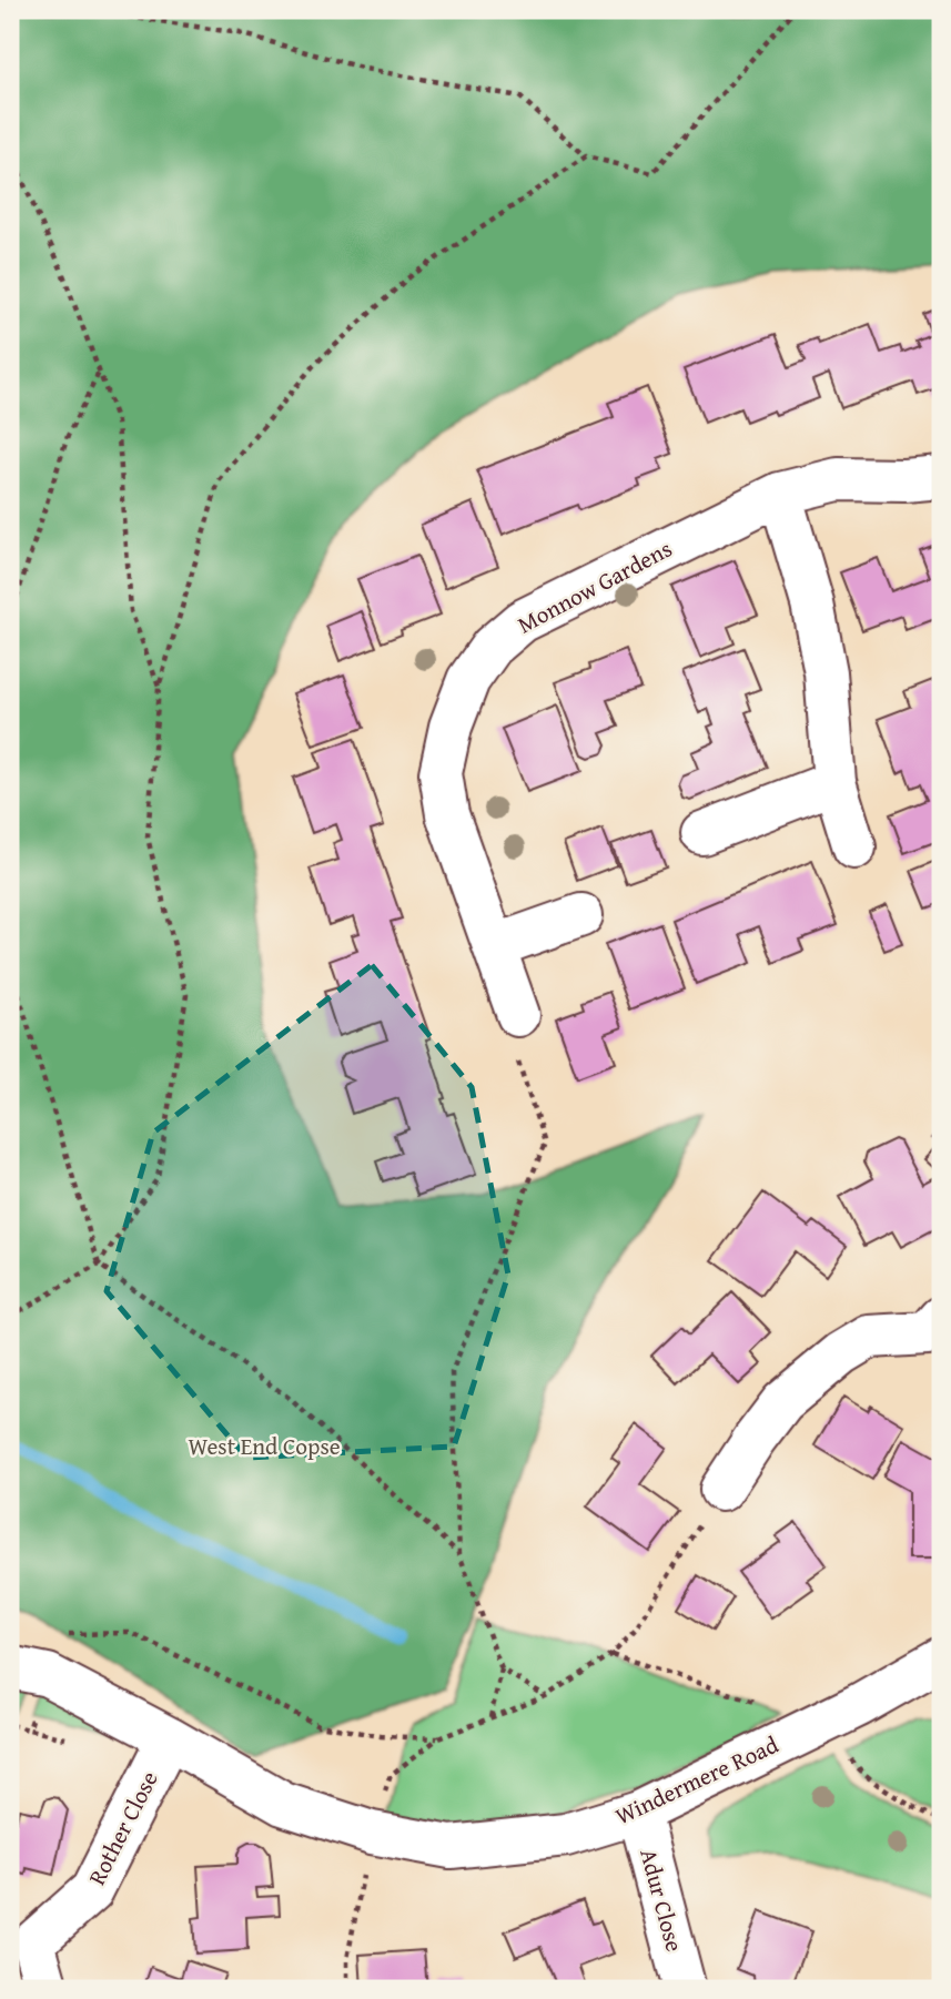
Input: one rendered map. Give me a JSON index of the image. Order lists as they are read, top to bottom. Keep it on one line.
{"streets":{"street":["Monnow Gardens","Windermere Road","Rother Close","Adur Close"]},"crossings":[["Windermere Road","Rother Close"],["Windermere Road","Adur Close"]],"parks":["West End Copse"]}
